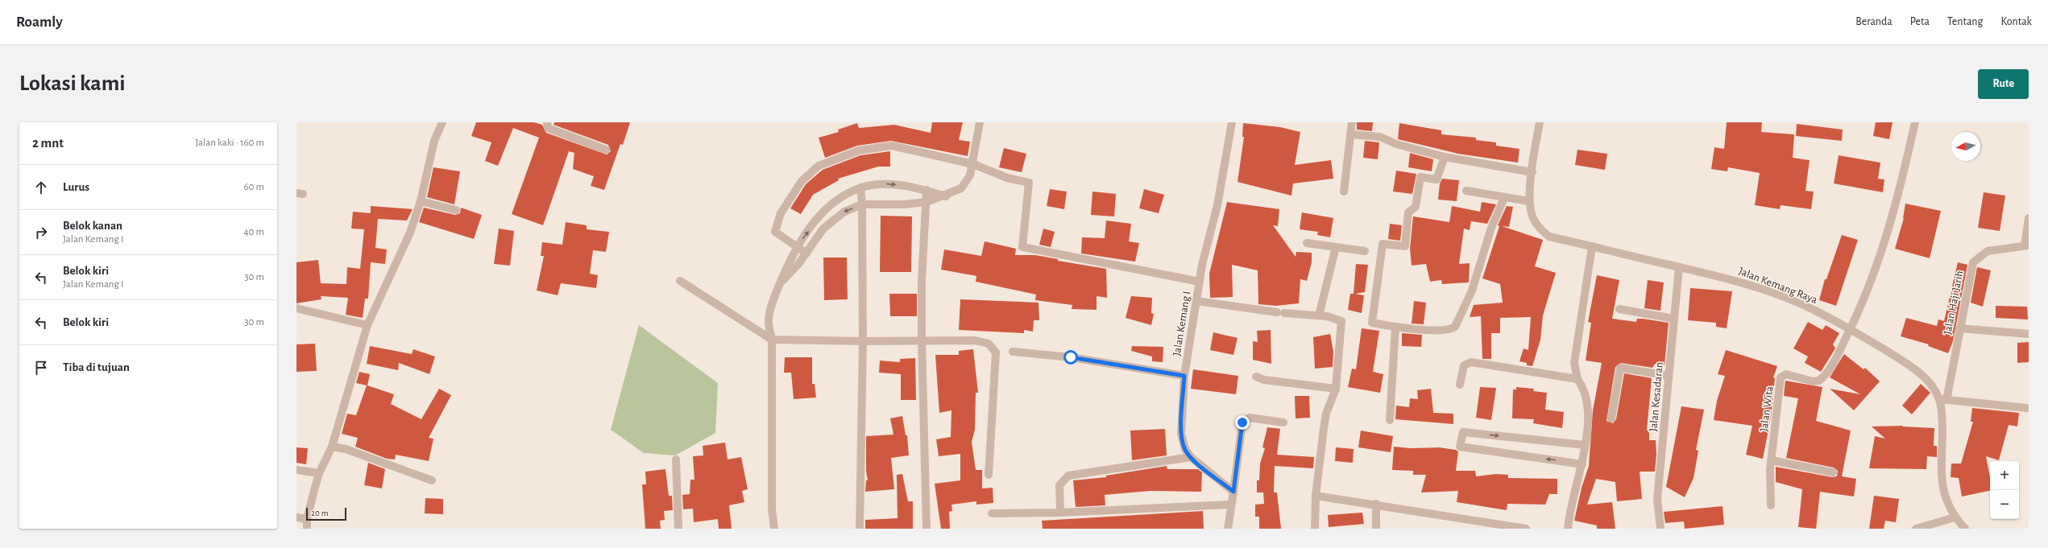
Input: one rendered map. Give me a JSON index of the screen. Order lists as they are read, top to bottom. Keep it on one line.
{"streets":{"street":["Jalan Kemang Raya","Jalan Haji Jarih","Jalan Kemang I","Jalan Kesadaran","Jalan Wita"]},"crossings":[["Jalan Kemang Raya","Jalan Haji Jarih"],["Jalan Kemang Raya","Jalan Kesadaran"],["Jalan Kemang Raya","Jalan Wita"]],"scale_bar":"20 m","north":"left","page":{"header":"Roamly","nav":["Beranda","Peta","Tentang","Kontak"],"buttons":"Rute","title":"Lokasi kami","heading":["2 mnt","Jalan kaki · 160 m"],"list":[["Lurus","60 m"],["Belok kanan","Jalan Kemang I","40 m"],["Belok kiri","Jalan Kemang I","30 m"],["Belok kiri","30 m"],"Tiba di tujuan"],"map_buttons":["+","−"],"scale":"20 m"}}
